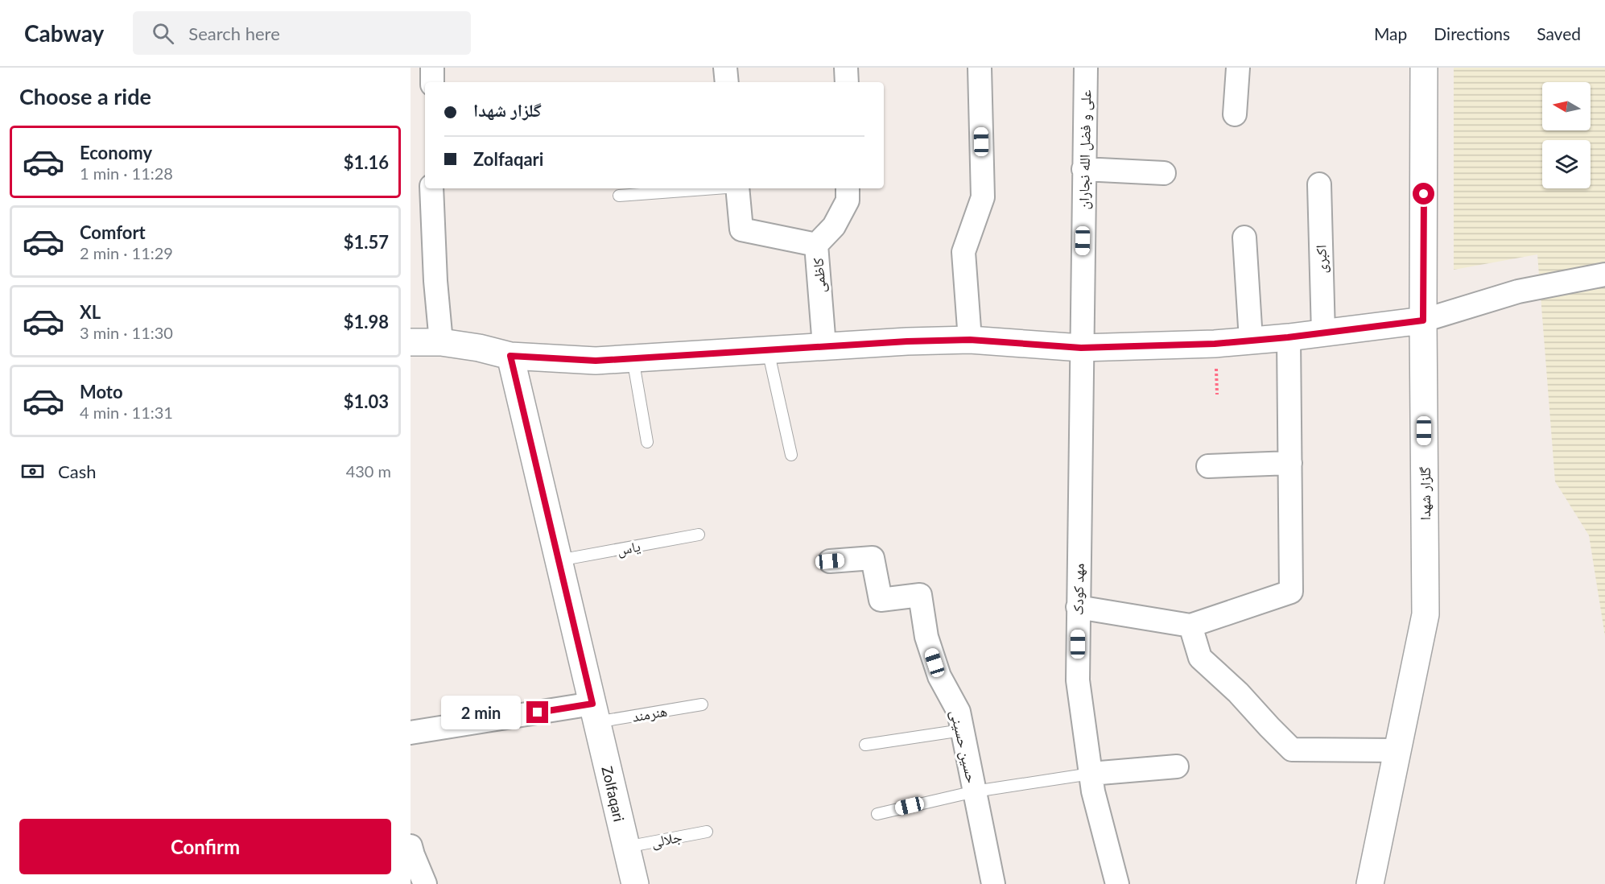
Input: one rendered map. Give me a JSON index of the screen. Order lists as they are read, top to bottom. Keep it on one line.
{"streets":{"street":["علی و فضل الله نجاران","اکبری","کاظمی","گلزار شهدا","مهد کودک","حسین حسینی","Zolfaqari"],"lane":["یاس","هنرمند","جلالی"]},"crossings":[["علی و فضل الله نجاران","مهد کودک"],["یاس","Zolfaqari"],["هنرمند","Zolfaqari"],["Zolfaqari","جلالی"]],"north":"left","page":{"header":"Cabway","search":"Search here","nav":["Map","Directions","Saved"],"heading":"Choose a ride","banner":["گلزار شهدا","Zolfaqari"],"list":[{"name":"Economy","note":"1 min · 11:28","value":"$1.16"},{"name":"Comfort","note":"2 min · 11:29","value":"$1.57"},{"name":"XL","note":"3 min · 11:30","value":"$1.98"},{"name":"Moto","note":"4 min · 11:31","value":"$1.03"}],"pay":["Cash","430 m"],"bubble":"2 min","buttons":"Confirm"}}
